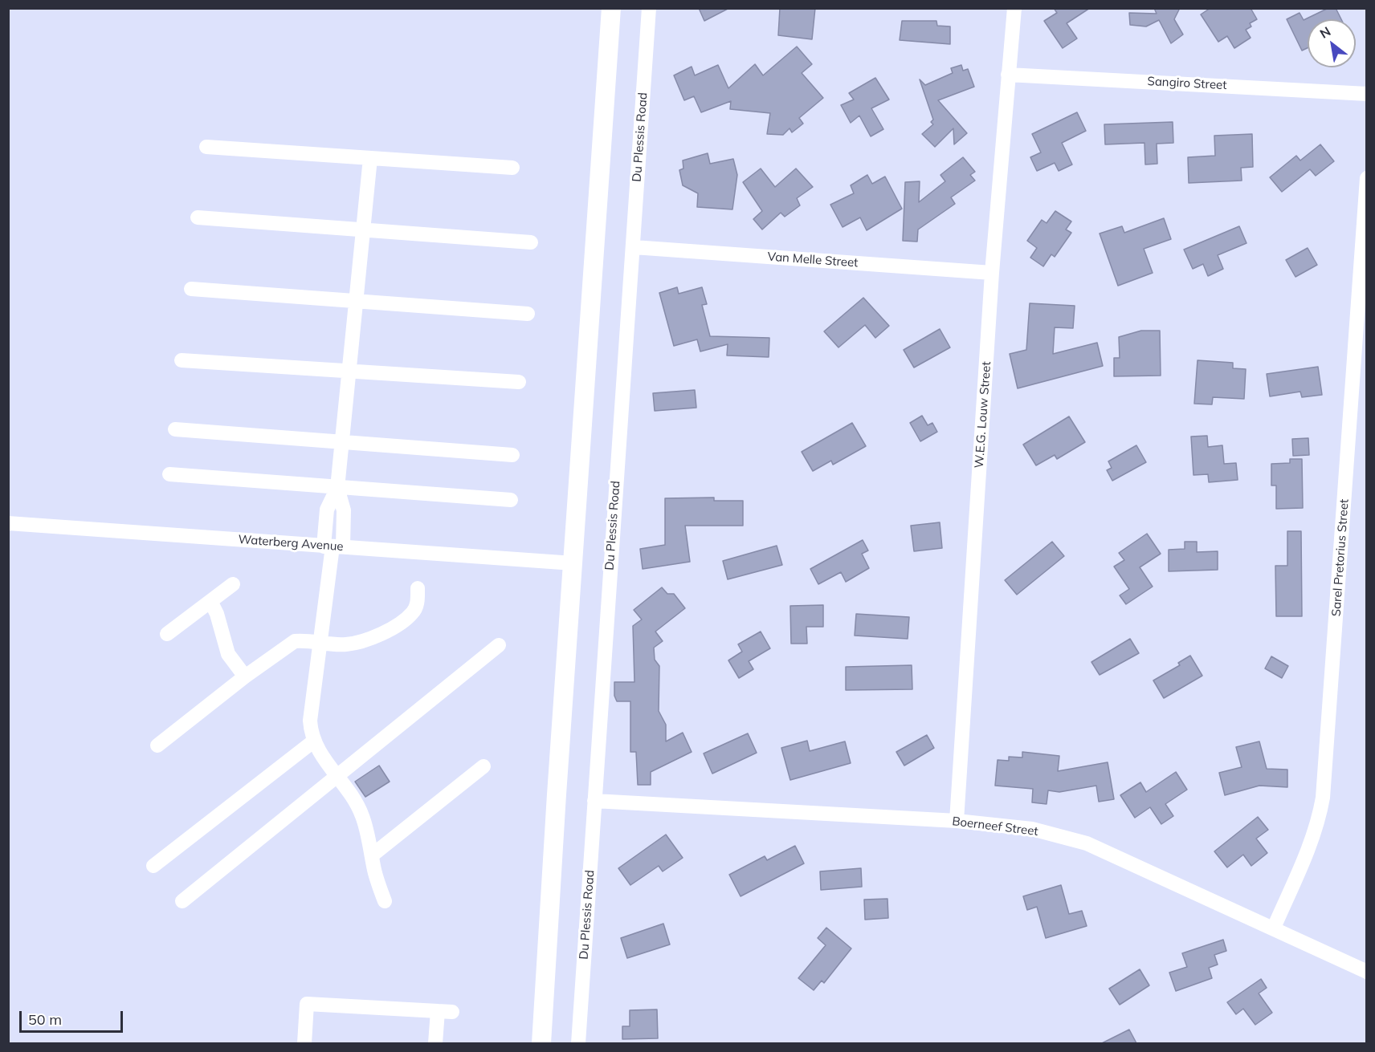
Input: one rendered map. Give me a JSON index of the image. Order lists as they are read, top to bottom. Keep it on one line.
{"streets":{"street":["Sangiro Street","Du Plessis Road","Van Melle Street","W.E.G. Louw Street","Waterberg Avenue","Sarel Pretorius Street","Boerneef Street"]},"crossings":[["Sangiro Street","W.E.G. Louw Street"],["Du Plessis Road","Van Melle Street"],["Du Plessis Road","Boerneef Street"],["Van Melle Street","W.E.G. Louw Street"],["W.E.G. Louw Street","Boerneef Street"],["Sarel Pretorius Street","Boerneef Street"]],"scale_bar":"50 m","north":"top left"}
